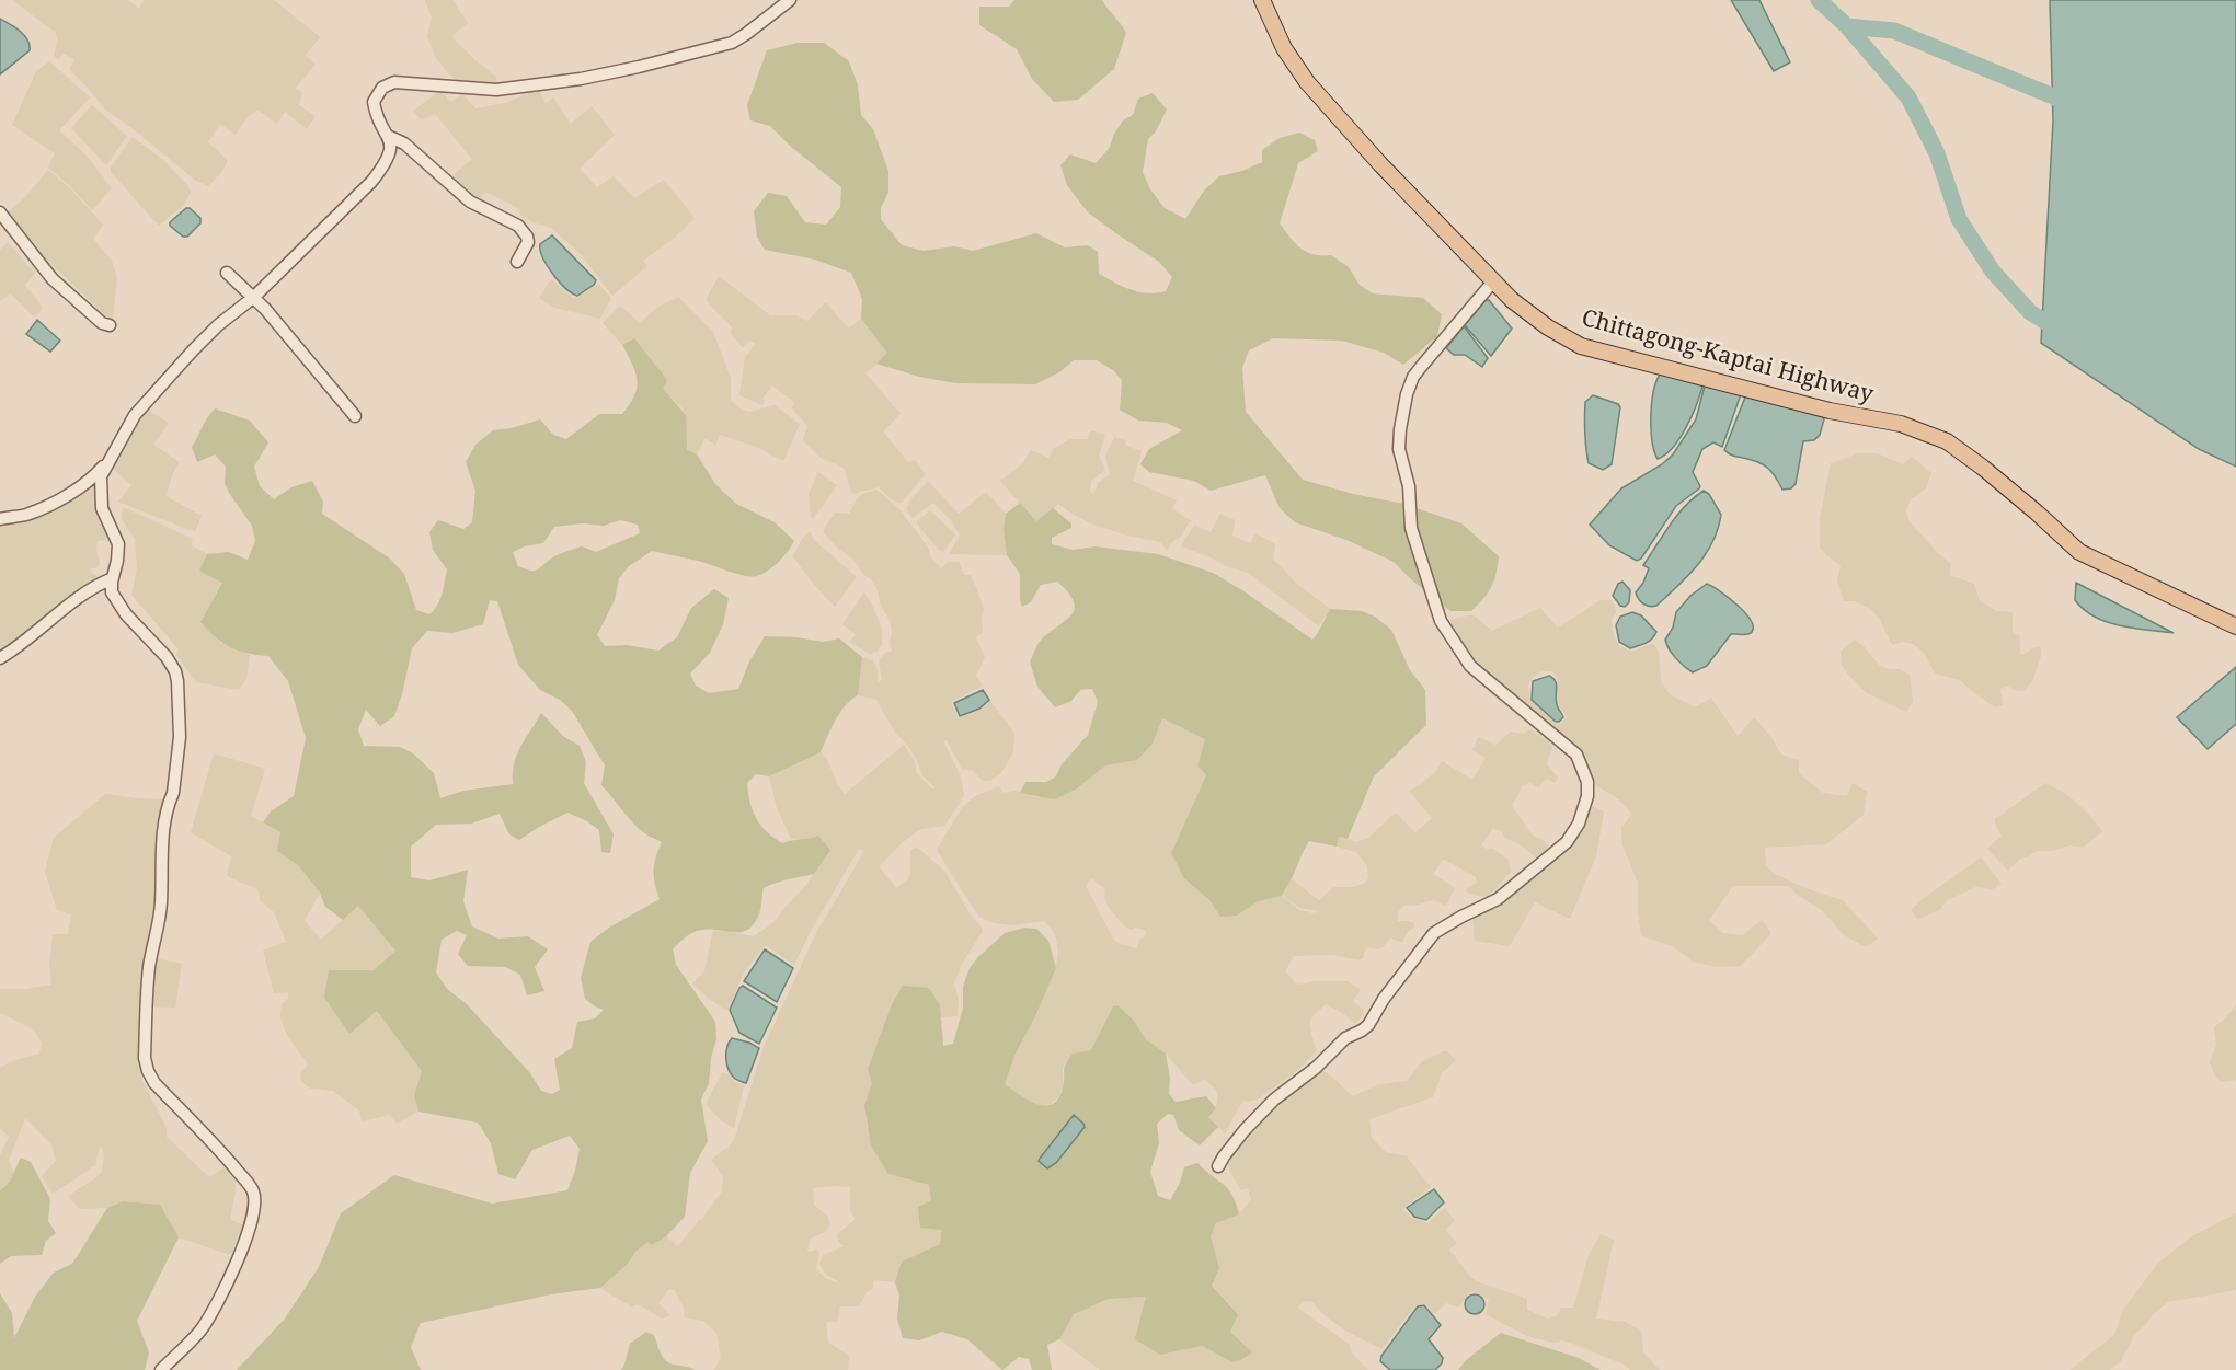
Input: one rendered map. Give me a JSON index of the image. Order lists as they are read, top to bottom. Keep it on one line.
{"streets":{"main road":["Chittagong-Kaptai Highway"]}}
